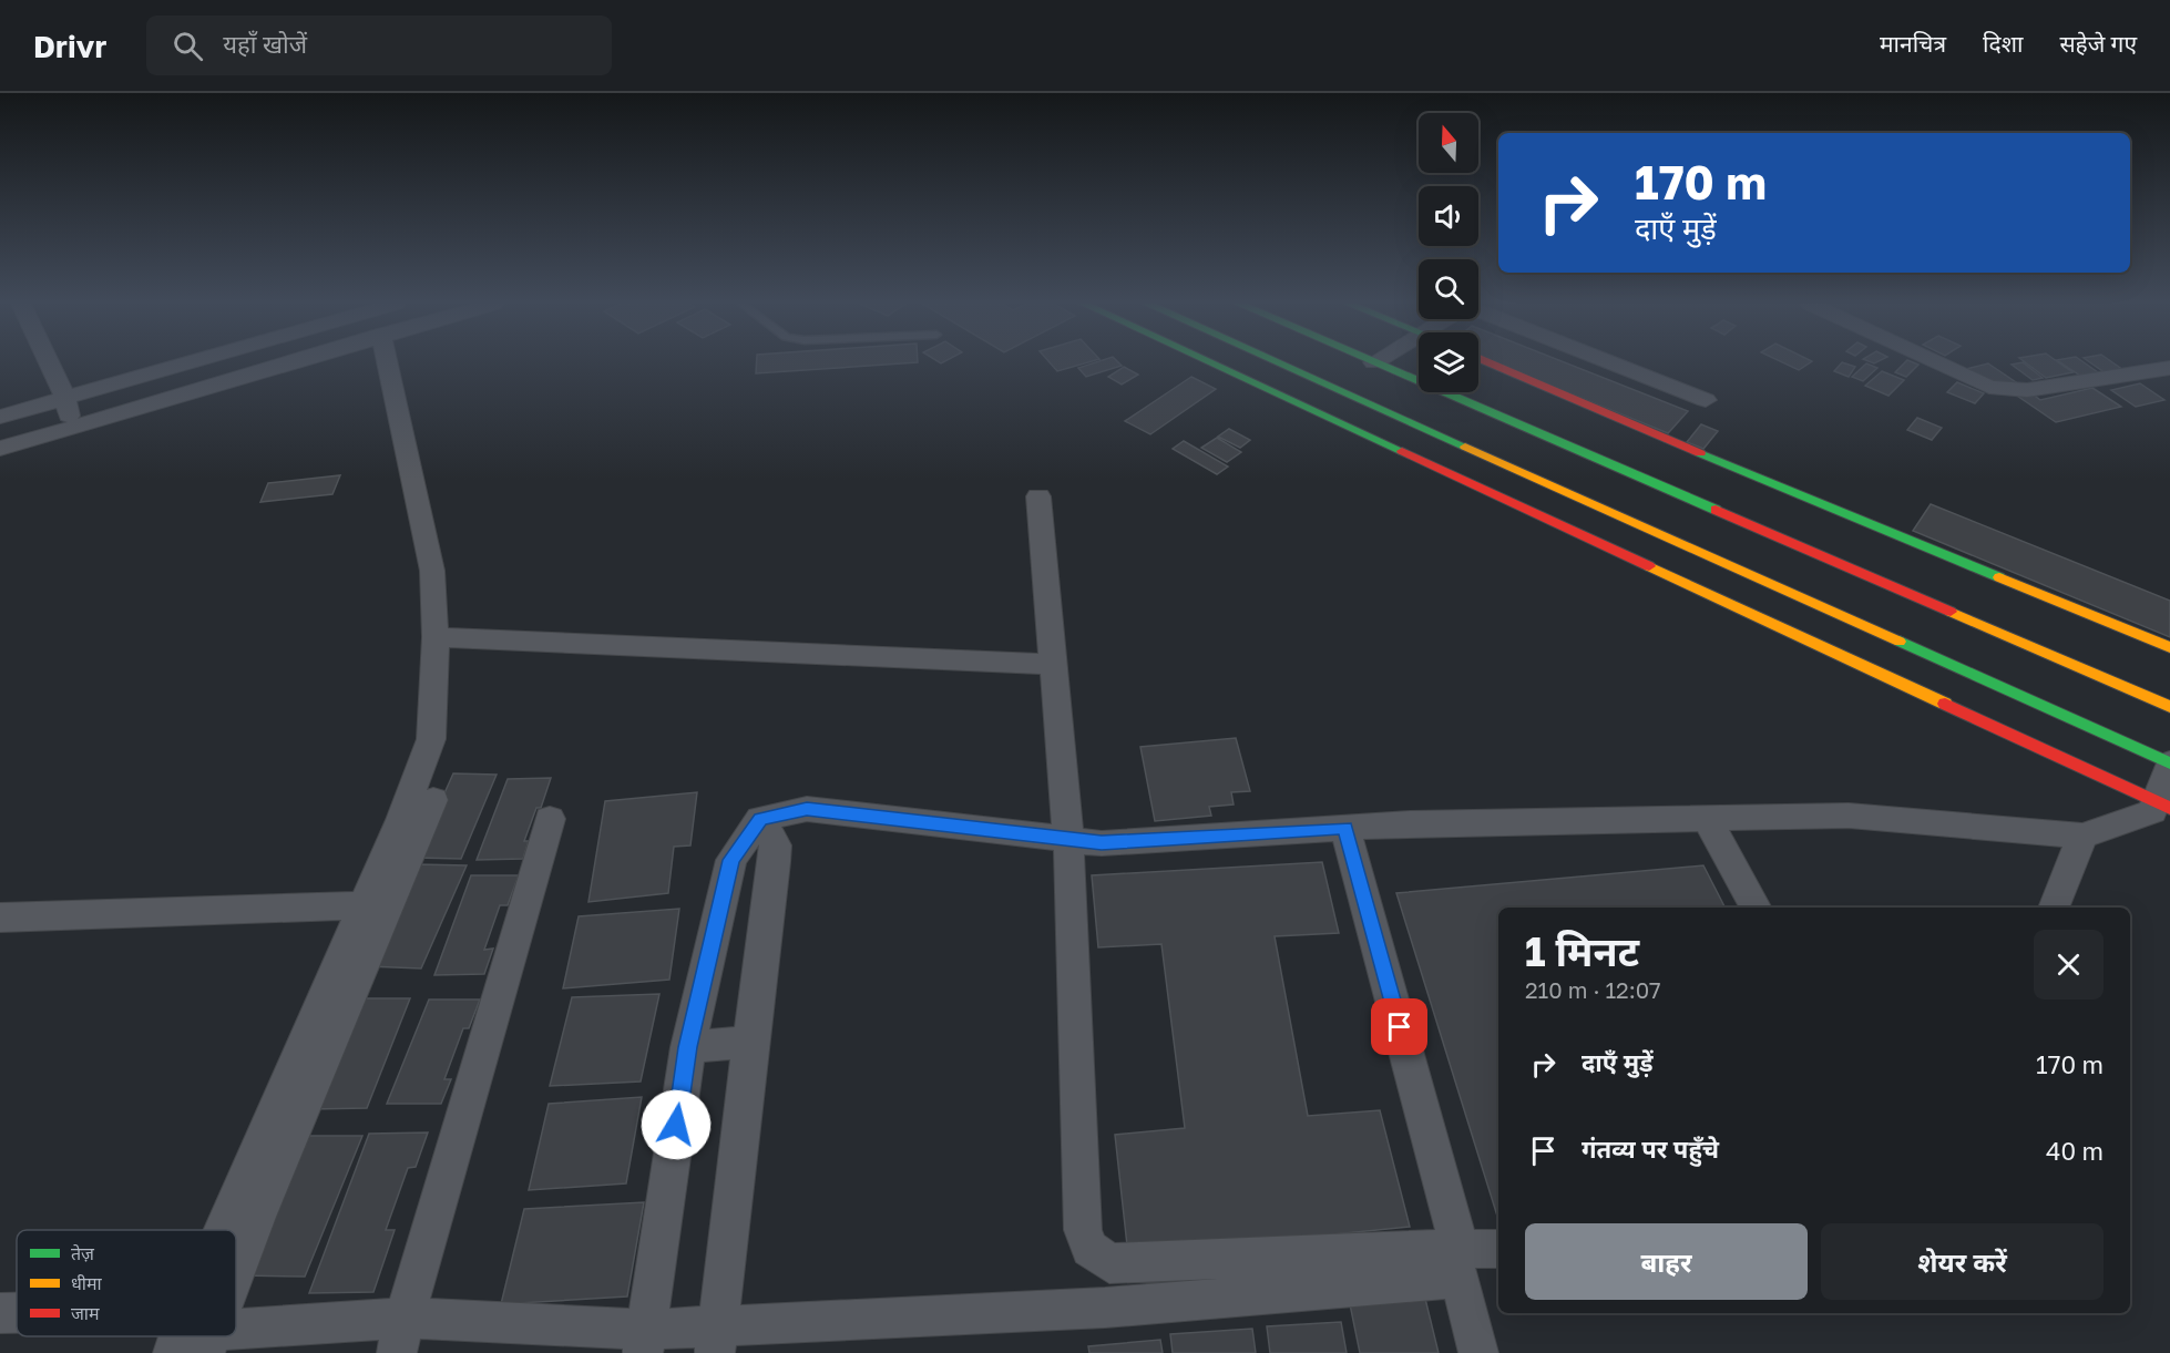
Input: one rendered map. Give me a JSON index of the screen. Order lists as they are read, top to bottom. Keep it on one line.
{"legend":["तेज़","धीमा","जाम"],"north":"top","page":{"header":"Drivr","search":"यहाँ खोजें","nav":["मानचित्र","दिशा","सहेजे गए"],"turn":["170 m","दाएँ मुड़ें"],"heading":["1 मिनट","210 m · 12:07"],"list":[{"name":"दाएँ मुड़ें","value":"170 m"},{"name":"गंतव्य पर पहुँचे","value":"40 m"}],"buttons":["बाहर","शेयर करें"]}}
